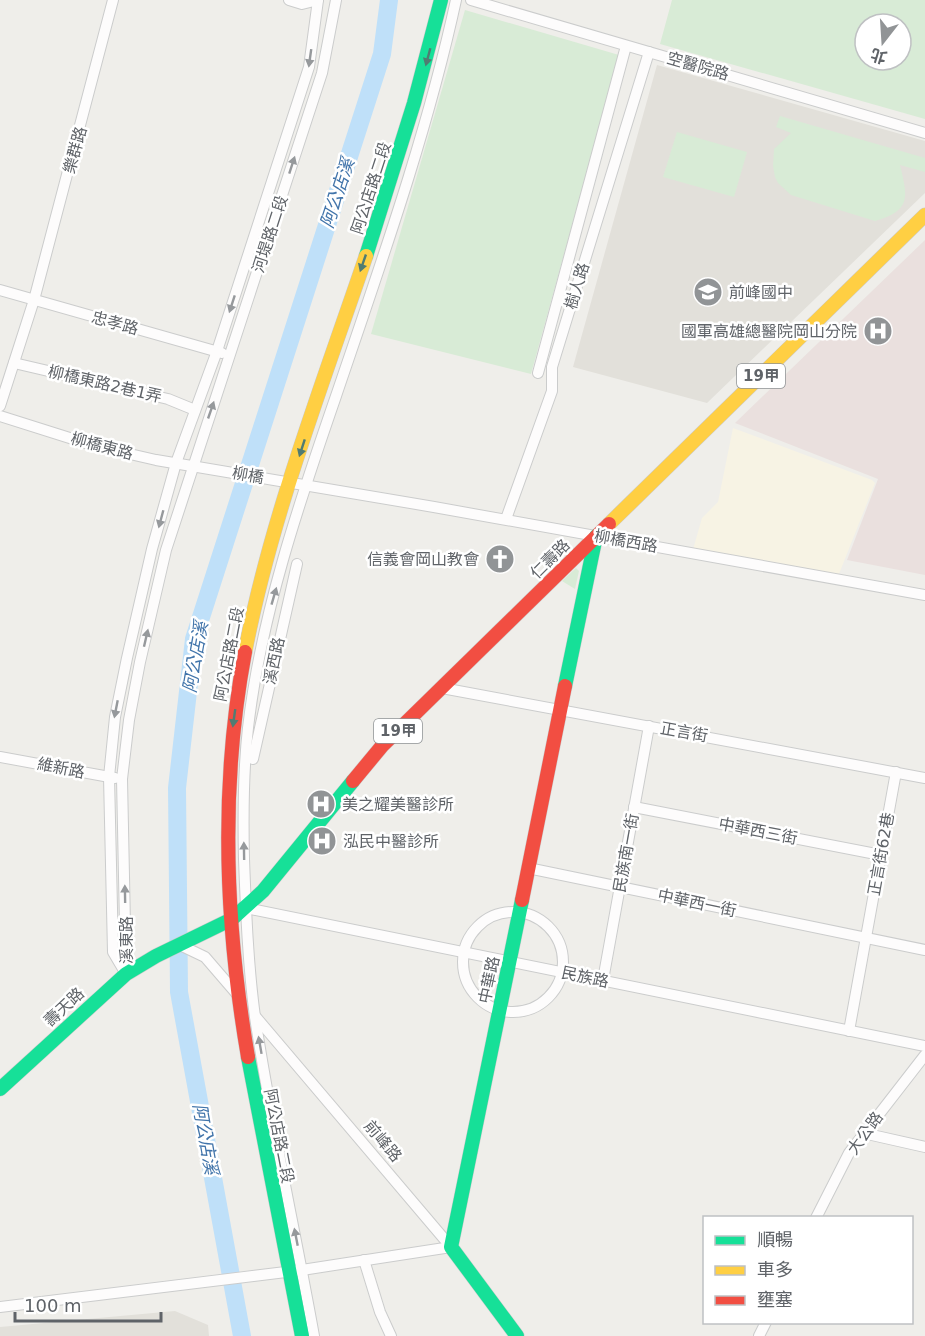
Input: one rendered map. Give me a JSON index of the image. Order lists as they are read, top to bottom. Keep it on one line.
{"streets":{"main road":["阿公店路二段","19甲","仁壽路","中華路","壽天路","前峰路"],"street":["空醫院路","樂群路","河堤路二段","樹人路","忠孝路","柳橋東路2巷1弄","柳橋東路","柳橋","柳橋西路","溪西路","正言街","維新路","中華西三街","民族南一街","正言街62巷","中華西一街","溪東路","民族路","大公路"]},"crossings":[["空醫院路","樹人路"],["樂群路","忠孝路"],["樂群路","柳橋東路2巷1弄"],["阿公店路二段","柳橋"],["阿公店路二段","柳橋西路"],["阿公店路二段","仁壽路"],["阿公店路二段","民族路"],["阿公店路二段","前峰路"],["河堤路二段","忠孝路"],["河堤路二段","柳橋東路2巷1弄"],["河堤路二段","柳橋東路"],["河堤路二段","溪東路"],["樹人路","柳橋西路"],["柳橋東路","柳橋"],["柳橋東路","溪東路"],["柳橋","柳橋西路"],["柳橋西路","仁壽路"],["柳橋西路","中華路"],["仁壽路","正言街"],["仁壽路","民族路"],["仁壽路","中華路"],["仁壽路","壽天路"],["仁壽路","前峰路"],["正言街","民族南一街"],["正言街","正言街62巷"],["正言街","中華路"],["維新路","溪東路"],["中華西三街","民族南一街"],["中華西三街","正言街62巷"],["民族南一街","中華西一街"],["民族南一街","民族路"],["正言街62巷","中華西一街"],["正言街62巷","民族路"],["中華西一街","中華路"],["溪東路","壽天路"],["民族路","中華路"],["中華路","前峰路"],["壽天路","前峰路"]],"water":["阿公店溪"],"places":{"school or university":["前峰國中"],"hospital":["國軍高雄總醫院岡山分院","美之耀美醫診所","泓民中醫診所"],"church":["信義會岡山教會"]},"legend":["順暢","車多","壅塞"],"scale_bar":"100 m","north":"bottom"}
